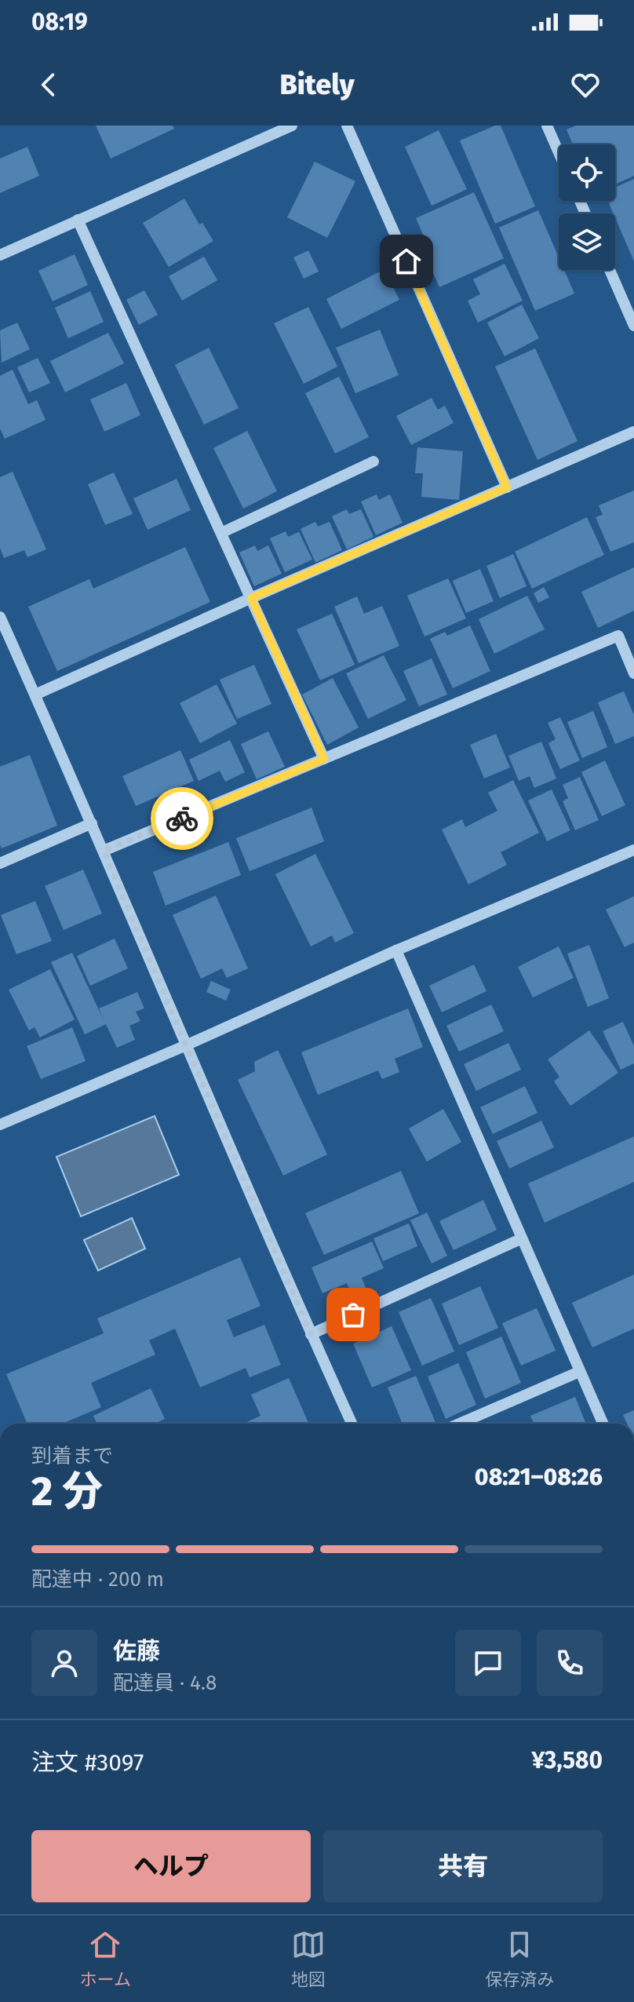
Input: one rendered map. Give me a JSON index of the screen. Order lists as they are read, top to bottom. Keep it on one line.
{"page":{"status":"08:19","header":"Bitely","heading":["2 分","到着まで","08:21–08:26"],"panel":["佐藤","配達員 · 4.8","注文 #3097","¥3,580"],"bar":"配達中 · 200 m","buttons":["ヘルプ","共有"],"tabs":["ホーム","地図","保存済み"]}}
